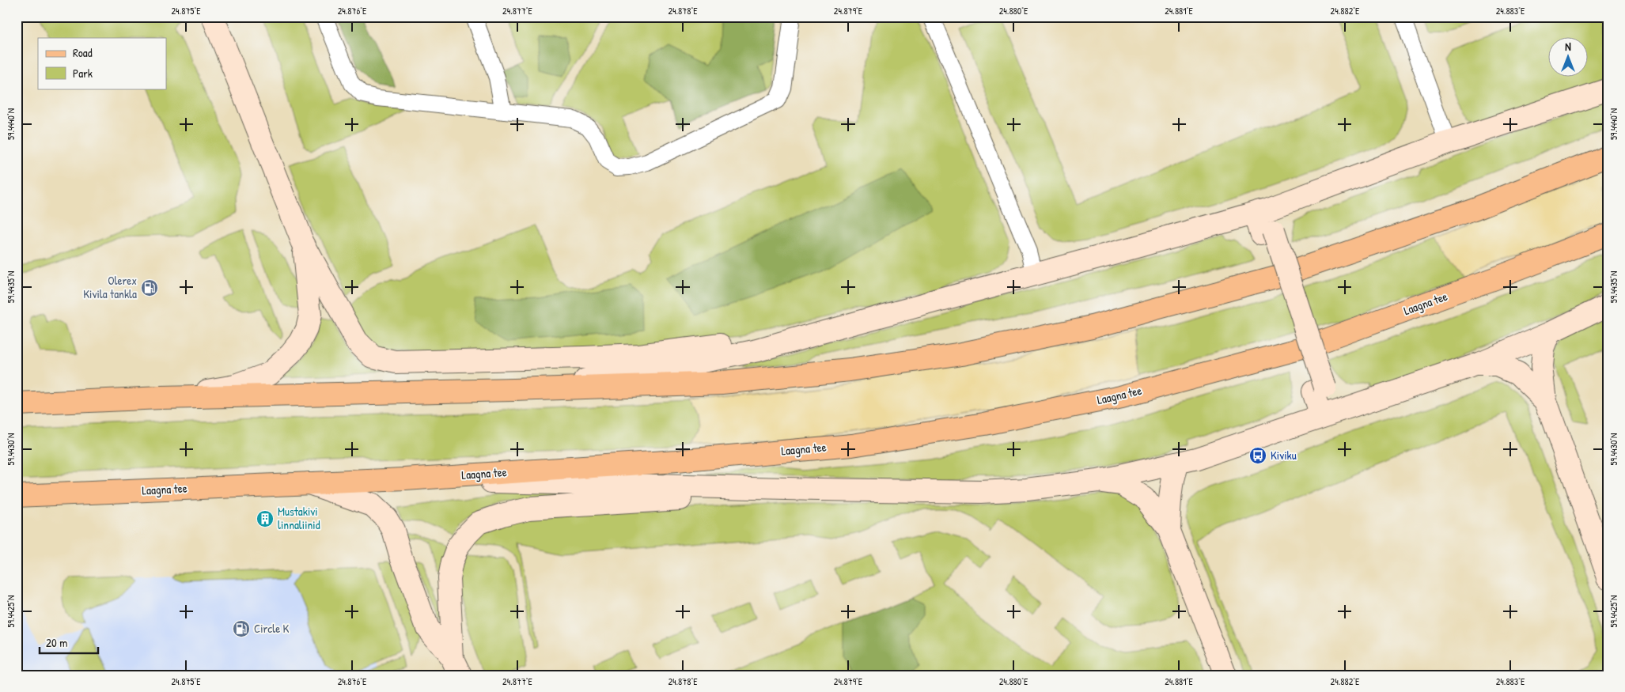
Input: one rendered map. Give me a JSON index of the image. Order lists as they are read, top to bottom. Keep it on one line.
{"streets":{"main road":["Laagna tee"]},"places":{"fuel station":["Olerex Kivila tankla","Circle K"],"bus stop":["Kiviku"],"building":["Mustakivi linnaliinid"]},"legend":["Road","Park"],"scale_bar":"20 m","north":"top","coordinates":["24.875°E","24.876°E","24.877°E","24.878°E","24.879°E","24.880°E","24.881°E","24.882°E","24.883°E","59.4440°N","59.4435°N","59.4430°N","59.4425°N"]}
